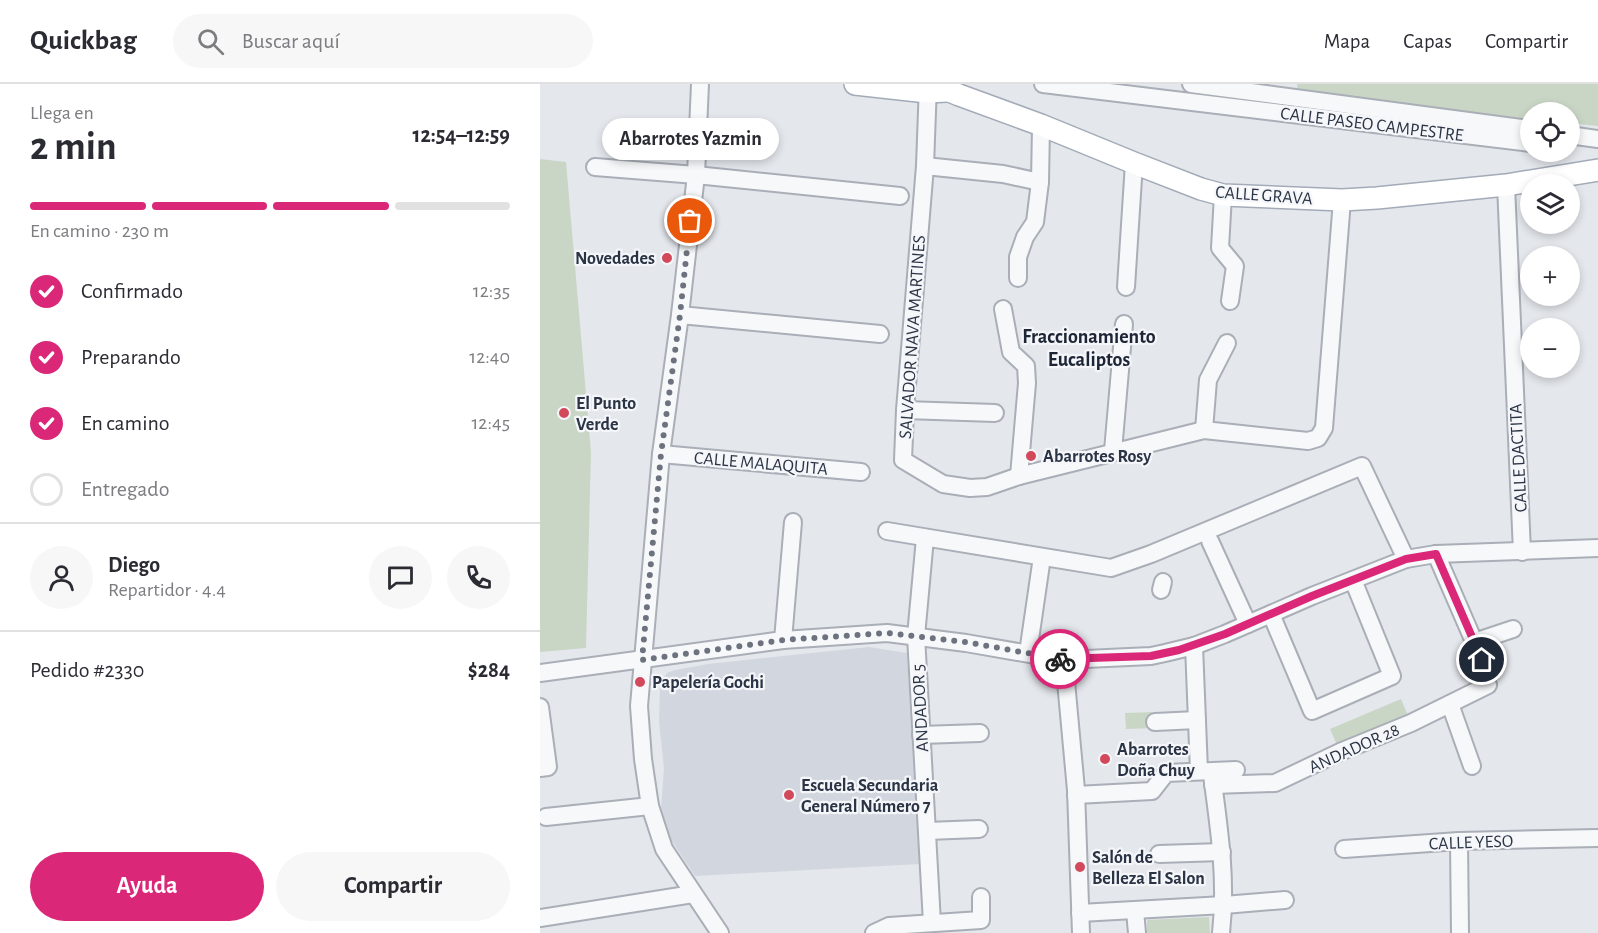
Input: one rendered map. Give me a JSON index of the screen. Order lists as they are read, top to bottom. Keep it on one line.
{"streets":{"main road":["CALLE GRAVA"],"street":["CALLE PASEO CAMPESTRE","SALVADOR NAVA MARTINES","CALLE DACTITA","CALLE MALAQUITA","ANDADOR 5","ANDADOR 28","CALLE YESO"]},"crossings":[["CALLE GRAVA","SALVADOR NAVA MARTINES"],["CALLE GRAVA","CALLE DACTITA"]],"districts":["Fraccionamiento Eucaliptos"],"places":["Abarrotes Yazmin","Novedades","El Punto Verde","Abarrotes Rosy","Papelería Gochi","Abarrotes Doña Chuy","Escuela Secundaria General Número 7","Salón de Belleza El Salon"],"page":{"header":"Quickbag","search":"Buscar aquí","nav":["Mapa","Capas","Compartir"],"heading":["2 min","Llega en","12:54–12:59"],"panel":["Diego","Repartidor · 4.4","Pedido #2330","$284"],"map_buttons":["+","−"],"bubble":"Abarrotes Yazmin","bar":"En camino · 230 m","list":[["Confirmado","12:35"],["Preparando","12:40"],["En camino","12:45"],"Entregado"],"buttons":["Ayuda","Compartir"]}}
